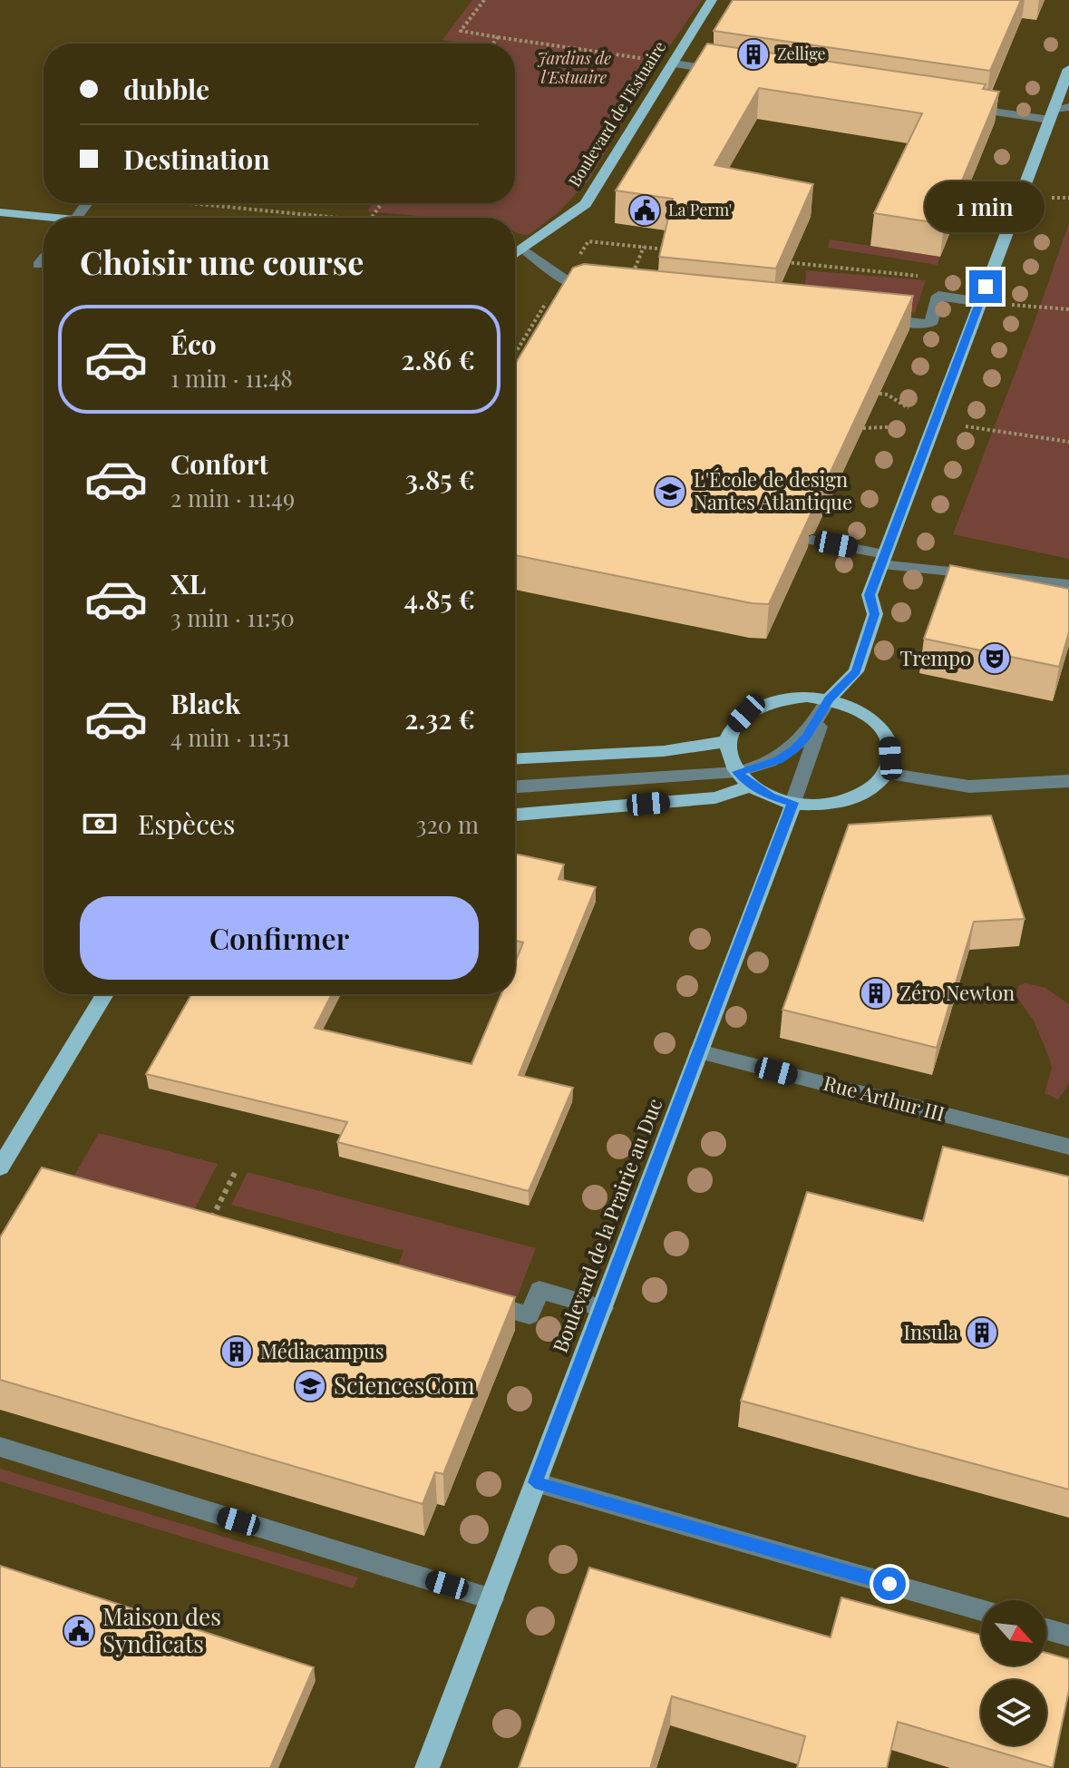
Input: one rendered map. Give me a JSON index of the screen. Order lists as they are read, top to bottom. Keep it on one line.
{"streets":{"main road":["Boulevard de l'Estuaire","Boulevard de la Prairie au Duc"],"street":["Rue Arthur III"]},"crossings":[["Rue Arthur III","Boulevard de la Prairie au Duc"]],"parks":["Jardins de l'Estuaire"],"places":{"building":["Zellige","Zéro Newton","Insula","Médiacampus"],"public building":["La Perm'","Maison des Syndicats"],"school or university":["L'École de design Nantes Atlantique","SciencesCom"],"theatre":["Trempo"]},"north":"bottom right","page":{"banner":["dubble","Destination"],"bubble":"1 min","heading":"Choisir une course","list":[{"name":"Éco","note":"1 min · 11:48","value":"2.86 €"},{"name":"Confort","note":"2 min · 11:49","value":"3.85 €"},{"name":"XL","note":"3 min · 11:50","value":"4.85 €"},{"name":"Black","note":"4 min · 11:51","value":"2.32 €"}],"pay":["Espèces","320 m"],"buttons":"Confirmer"}}
